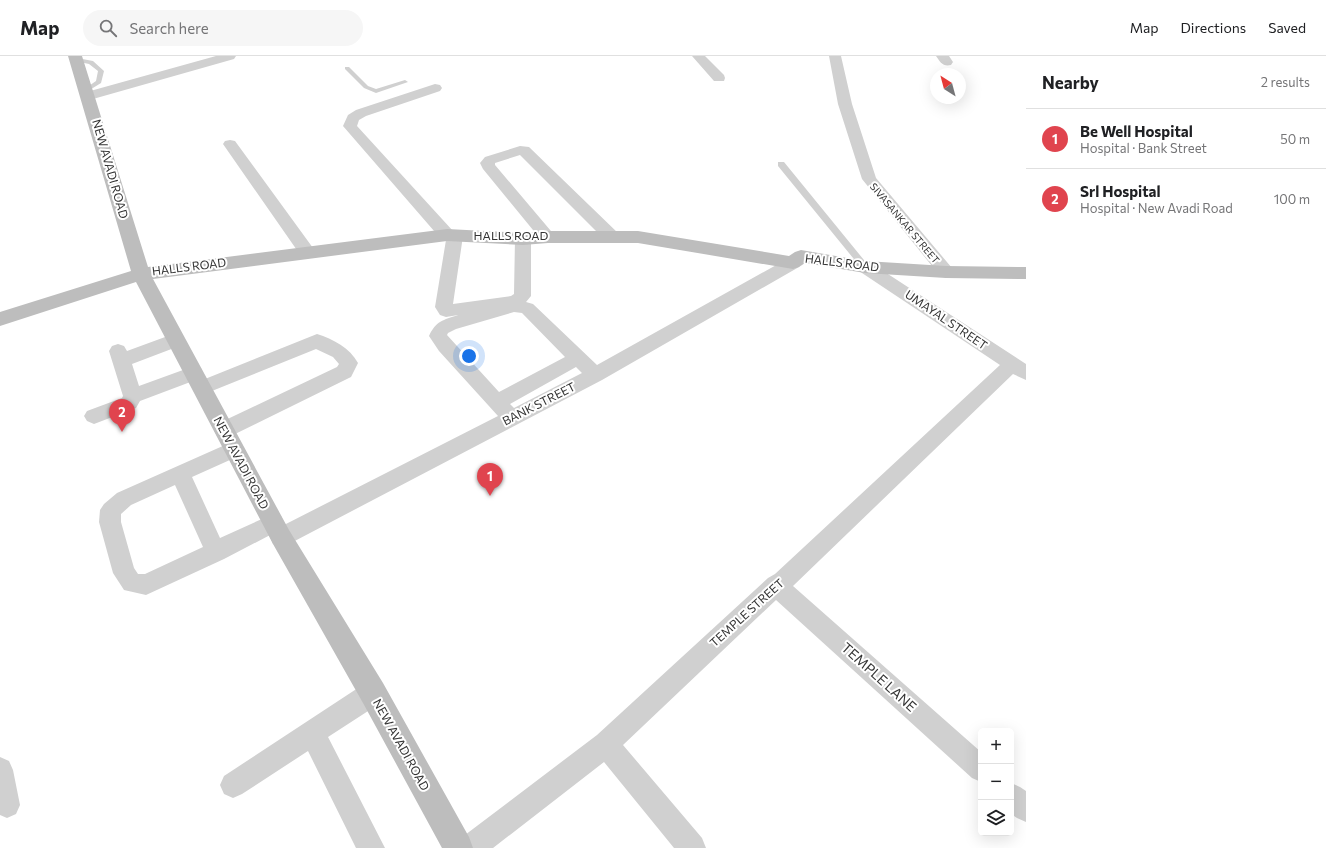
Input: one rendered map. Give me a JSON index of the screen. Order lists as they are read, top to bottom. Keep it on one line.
{"streets":{"main road":["NEW AVADI ROAD","HALLS ROAD"],"street":["SIVASANKAR STREET","UMAYAL STREET","BANK STREET","TEMPLE STREET","TEMPLE LANE"]},"crossings":[["NEW AVADI ROAD","HALLS ROAD"],["NEW AVADI ROAD","BANK STREET"],["SIVASANKAR STREET","HALLS ROAD"],["HALLS ROAD","UMAYAL STREET"],["HALLS ROAD","BANK STREET"],["UMAYAL STREET","TEMPLE STREET"],["TEMPLE STREET","TEMPLE LANE"]],"north":"top left","page":{"header":"Map","search":"Search here","nav":["Map","Directions","Saved"],"heading":["Nearby","2 results"],"list":[{"mark":"1","name":"Be Well Hospital","note":"Hospital · Bank Street","value":"50 m"},{"mark":"2","name":"Srl Hospital","note":"Hospital · New Avadi Road","value":"100 m"}],"pins":["2","1"],"map_buttons":["+","−"]}}
